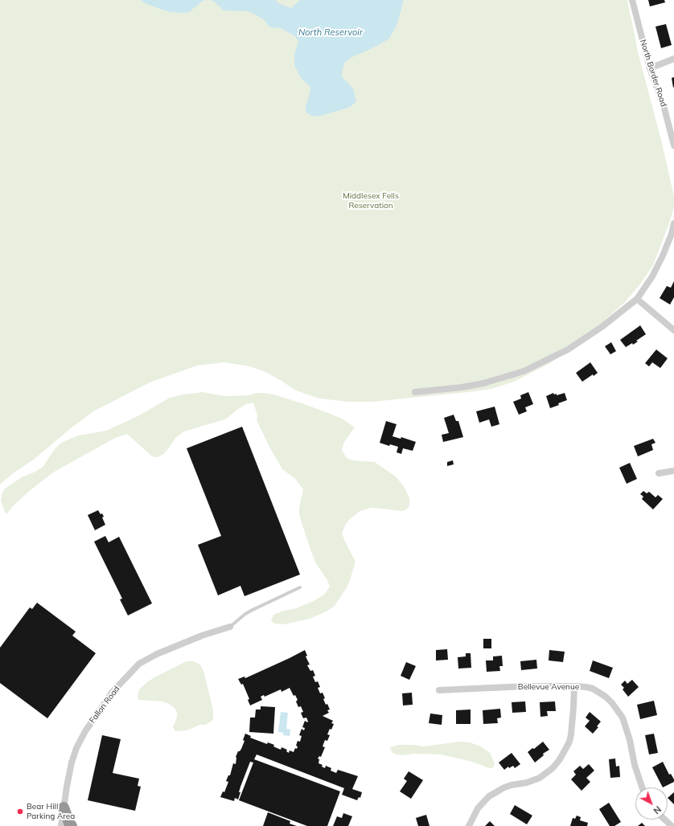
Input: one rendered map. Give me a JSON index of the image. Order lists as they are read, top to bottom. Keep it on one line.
{"streets":{"street":["North Border Road","Bellevue Avenue","Fallon Road"]},"water":["North Reservoir"],"parks":["Middlesex Fells Reservation"],"places":["Bear Hill Parking Area"],"north":"bottom right"}
